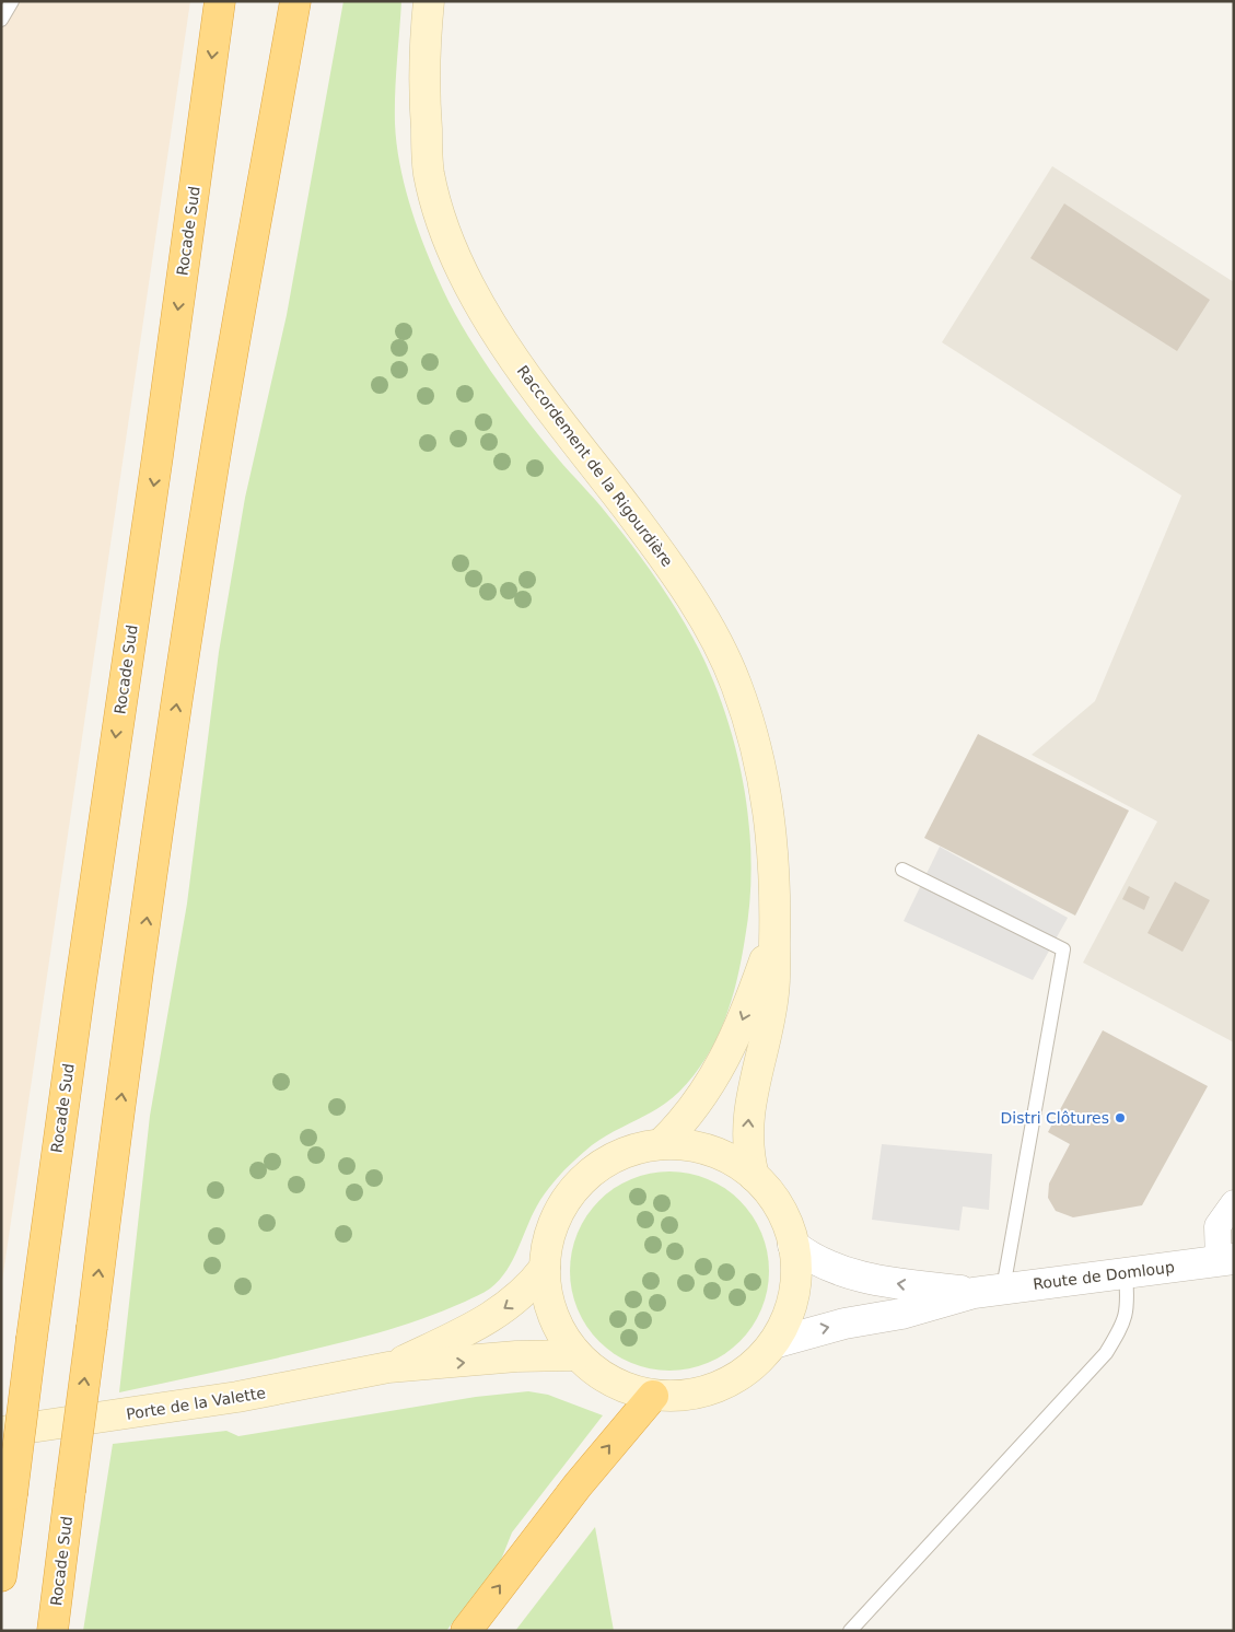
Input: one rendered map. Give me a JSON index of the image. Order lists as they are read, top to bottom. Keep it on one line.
{"streets":{"highway":["Rocade Sud"],"main road":["Raccordement de la Rigourdière","Porte de la Valette"],"street":["Route de Domloup"]},"places":["Distri Clôtures"]}
